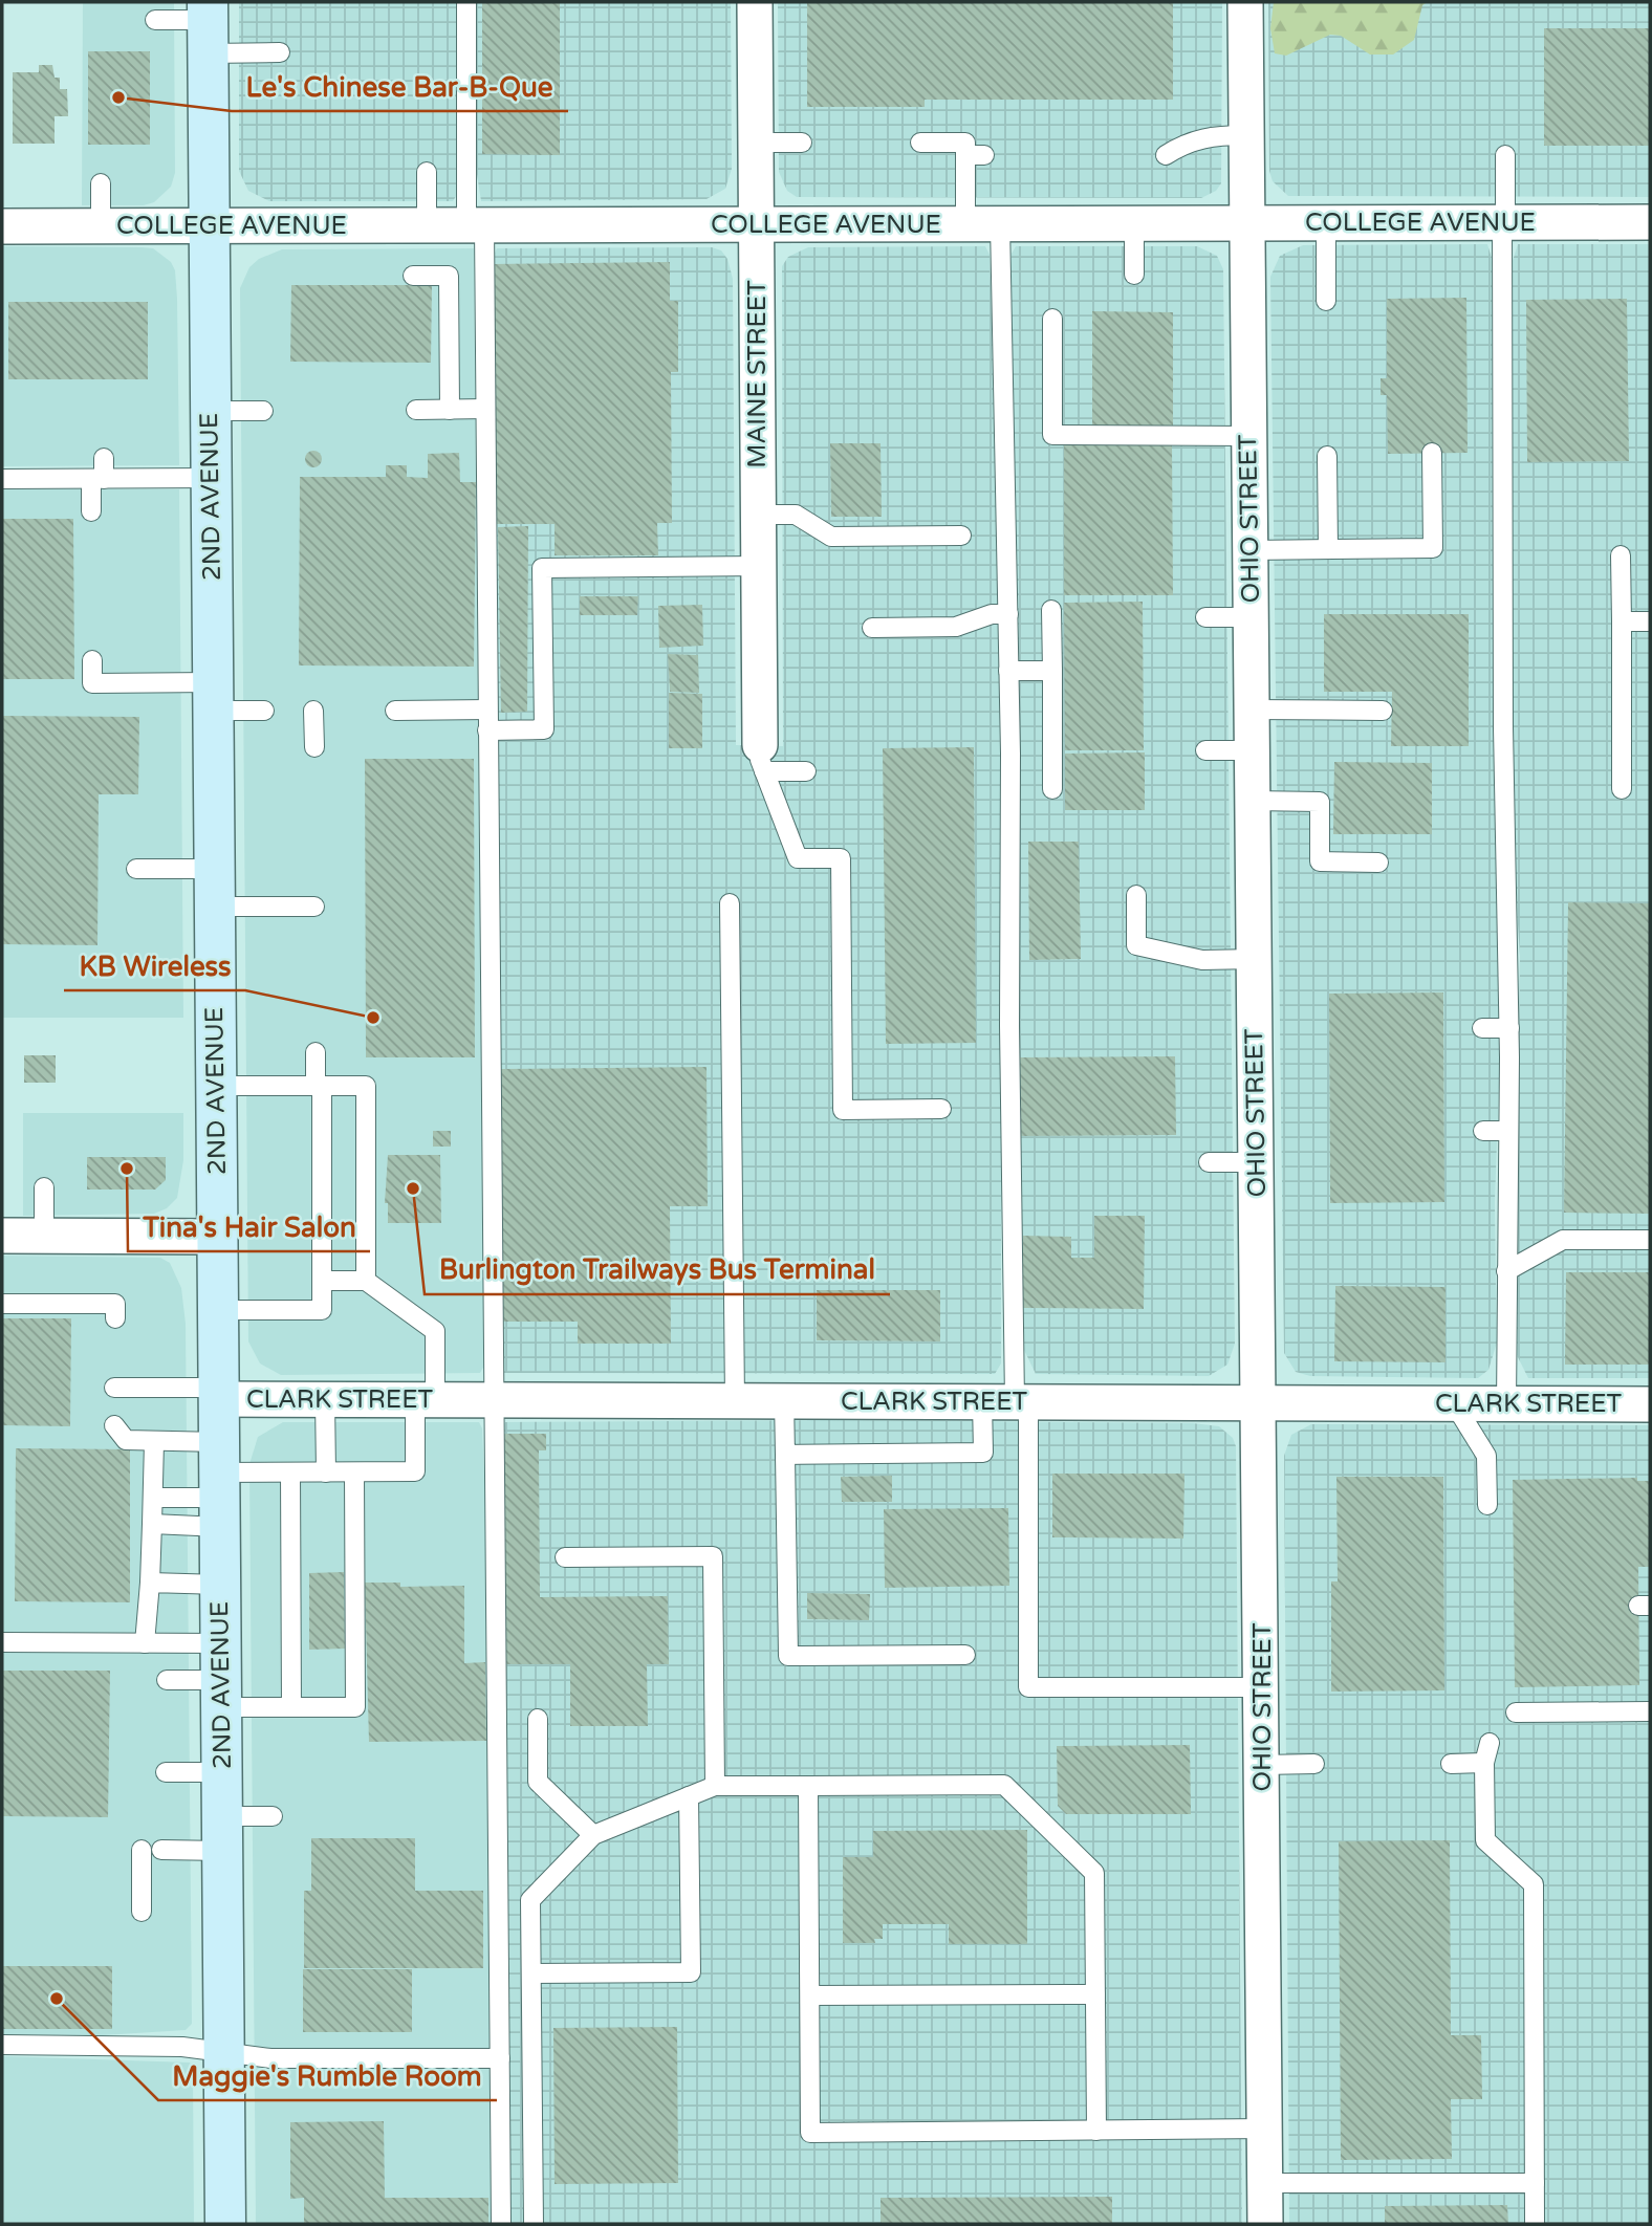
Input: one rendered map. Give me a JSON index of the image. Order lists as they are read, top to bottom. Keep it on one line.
{"streets":{"main road":["2ND AVENUE"],"street":["COLLEGE AVENUE","MAINE STREET","OHIO STREET","CLARK STREET"]},"crossings":[["COLLEGE AVENUE","MAINE STREET"],["COLLEGE AVENUE","2ND AVENUE"],["COLLEGE AVENUE","OHIO STREET"],["2ND AVENUE","CLARK STREET"],["OHIO STREET","CLARK STREET"]],"places":["Le's Chinese Bar-B-Que","KB Wireless","Tina's Hair Salon","Burlington Trailways Bus Terminal","Maggie's Rumble Room"]}
